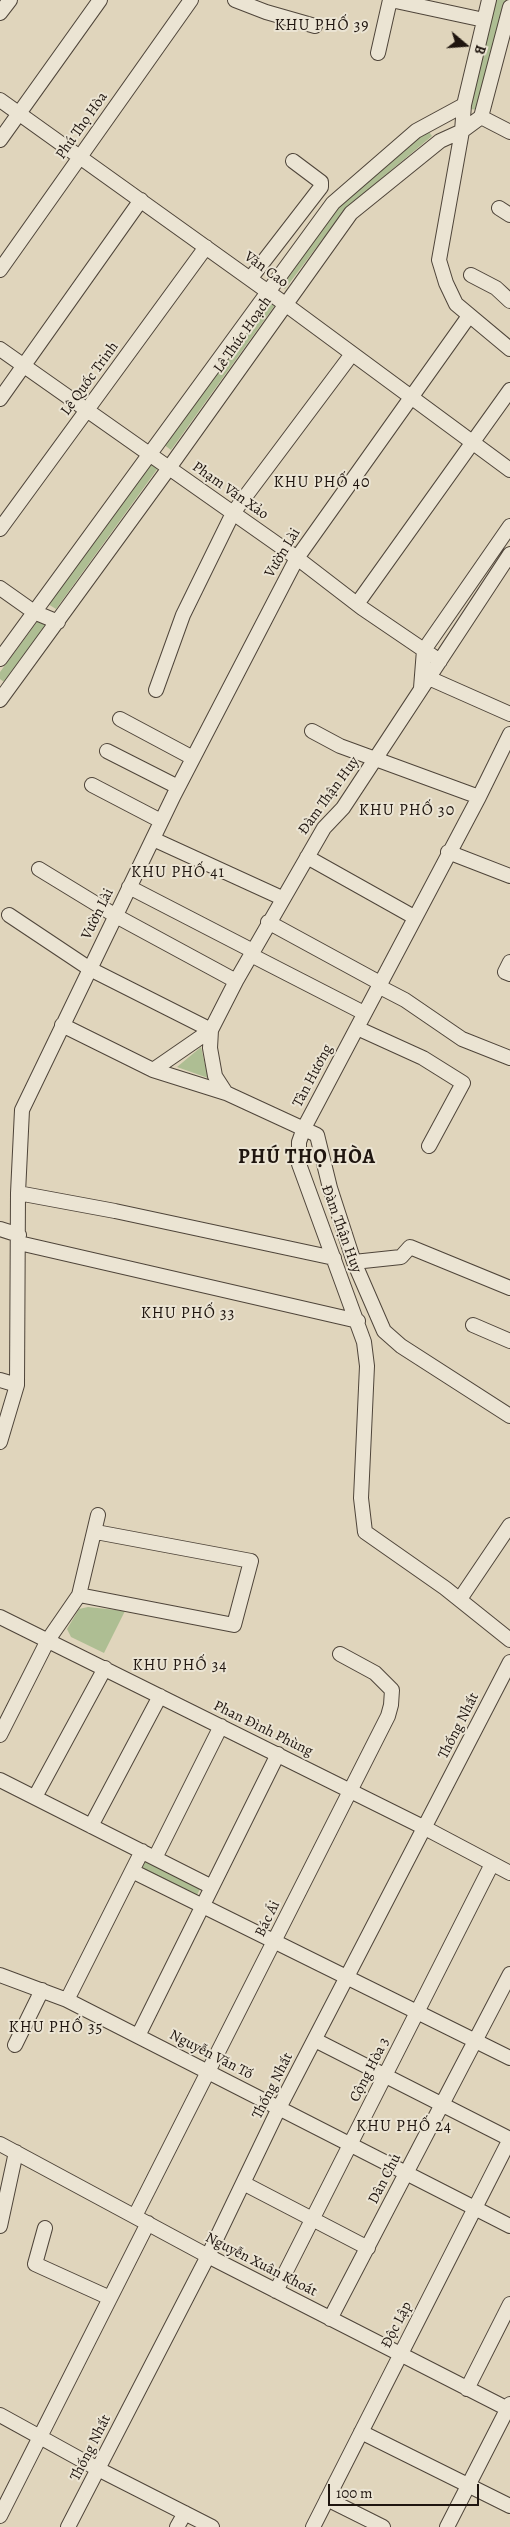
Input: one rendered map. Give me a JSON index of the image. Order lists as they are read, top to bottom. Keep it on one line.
{"streets":{"street":["Phú Thọ Hòa","Văn Cao","Lê Thúc Hoạch","Lê Quốc Trinh","Phạm Văn Xảo","Vườn Lài","Đàm Thận Huy","Tân Hương","Thống Nhất","Phan Đình Phùng","Bác Ái","Nguyễn Văn Tố","Cộng Hòa 3","Dân Chủ","Nguyễn Xuân Khoát","Độc Lập"]},"crossings":[["Phú Thọ Hòa","Văn Cao"],["Văn Cao","Lê Thúc Hoạch"],["Văn Cao","Lê Quốc Trinh"],["Văn Cao","Vườn Lài"],["Lê Thúc Hoạch","Phạm Văn Xảo"],["Lê Quốc Trinh","Phạm Văn Xảo"],["Phạm Văn Xảo","Vườn Lài"],["Phạm Văn Xảo","Đàm Thận Huy"],["Đàm Thận Huy","Tân Hương"],["Thống Nhất","Phan Đình Phùng"],["Thống Nhất","Nguyễn Văn Tố"],["Thống Nhất","Nguyễn Xuân Khoát"],["Phan Đình Phùng","Bác Ái"],["Phan Đình Phùng","Cộng Hòa 3"],["Bác Ái","Nguyễn Văn Tố"],["Bác Ái","Nguyễn Xuân Khoát"],["Nguyễn Văn Tố","Cộng Hòa 3"],["Nguyễn Văn Tố","Dân Chủ"],["Nguyễn Văn Tố","Độc Lập"],["Cộng Hòa 3","Nguyễn Xuân Khoát"],["Dân Chủ","Nguyễn Xuân Khoát"],["Nguyễn Xuân Khoát","Độc Lập"]],"districts":["KHU PHỐ 39","KHU PHỐ 40","KHU PHỐ 30","KHU PHỐ 41","PHÚ THỌ HÒA","KHU PHỐ 33","KHU PHỐ 34","KHU PHỐ 35","KHU PHỐ 24"],"scale_bar":"100 m","north":"right"}
